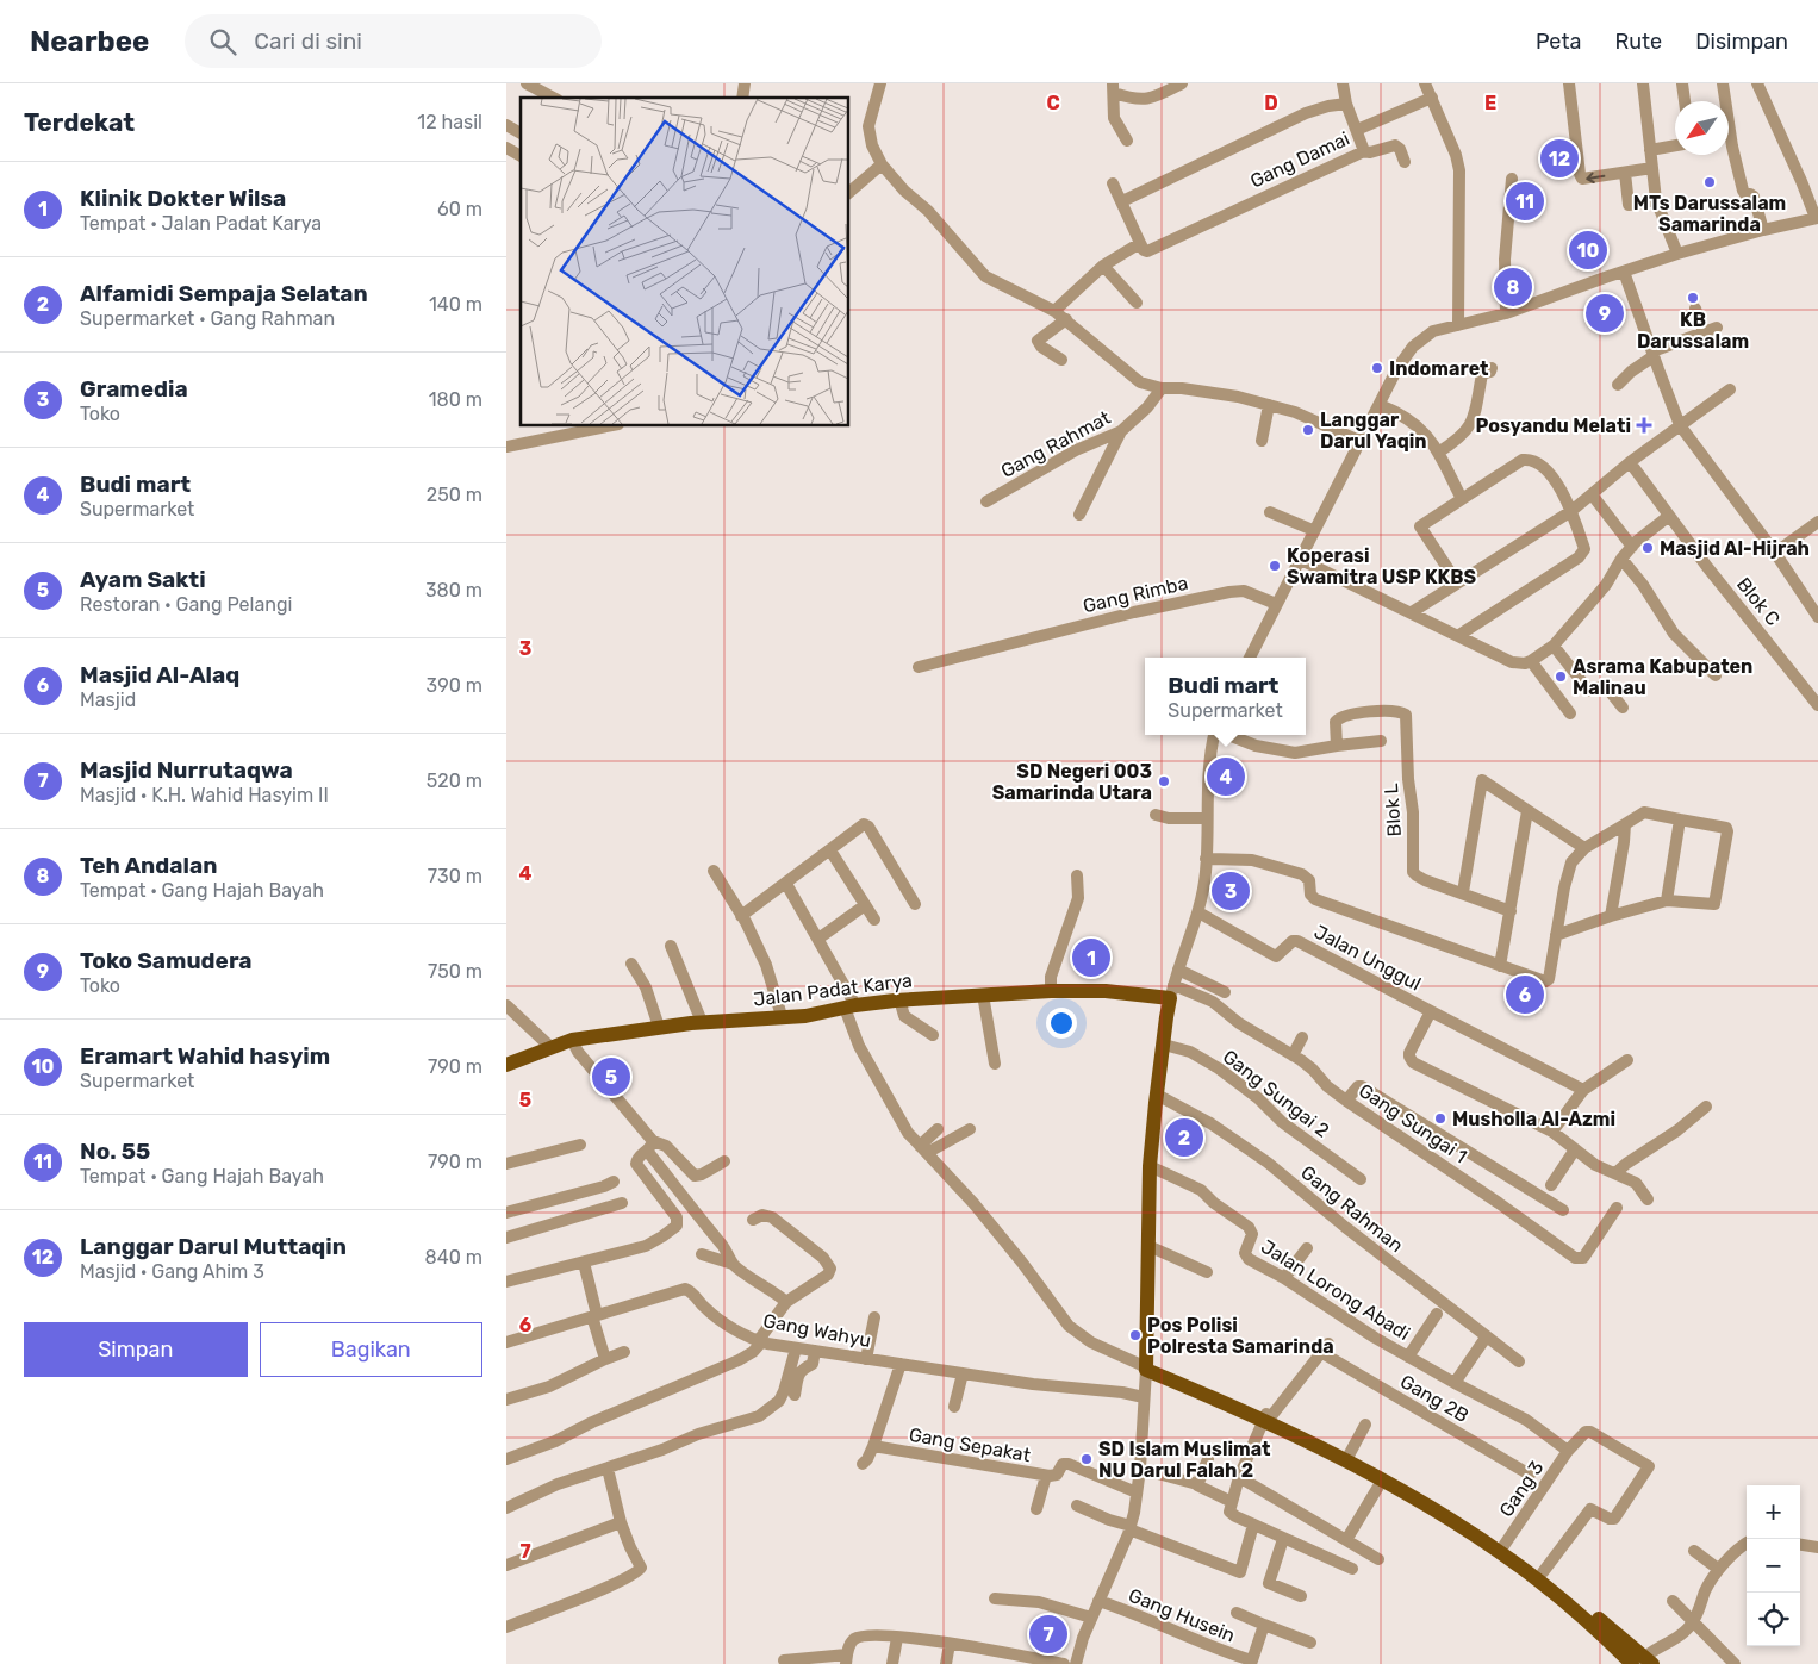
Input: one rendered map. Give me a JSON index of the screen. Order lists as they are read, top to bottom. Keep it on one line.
{"streets":{"main road":["Jalan Padat Karya"],"street":["Gang Damai","Gang Rahmat","Gang Rimba","Blok C","Blok L","Jalan Unggul","Gang Sungai 2","Gang Sungai 1","Gang Rahman","Jalan Lorong Abadi","Gang Wahyu","Gang 2B","Gang Sepakat","Gang 3","Gang Husein"]},"crossings":[["Jalan Padat Karya","Gang Sungai 1"],["Jalan Lorong Abadi","Gang 3"]],"places":{"other":["MTs Darussalam Samarinda","KB Darussalam","Indomaret","Langgar Darul Yaqin","Masjid Al-Hijrah","Koperasi Swamitra USP KKBS","Asrama Kabupaten Malinau","SD Negeri 003 Samarinda Utara","Musholla Al-Azmi","Pos Polisi Polresta Samarinda","SD Islam Muslimat NU Darul Falah 2"],"health":["Posyandu Melati"]},"north":"bottom left","page":{"header":"Nearbee","search":"Cari di sini","nav":["Peta","Rute","Disimpan"],"heading":["Terdekat","12 hasil"],"pins":["12","11","10","8","9","4","3","1","6","5","2","7"],"list":[{"mark":"1","name":"Klinik Dokter Wilsa","note":"Tempat · Jalan Padat Karya","value":"60 m"},{"mark":"2","name":"Alfamidi Sempaja Selatan","note":"Supermarket · Gang Rahman","value":"140 m"},{"mark":"3","name":"Gramedia","note":"Toko","value":"180 m"},{"mark":"4","name":"Budi mart","note":"Supermarket","value":"250 m"},{"mark":"5","name":"Ayam Sakti","note":"Restoran · Gang Pelangi","value":"380 m"},{"mark":"6","name":"Masjid Al-Alaq","note":"Masjid","value":"390 m"},{"mark":"7","name":"Masjid Nurrutaqwa","note":"Masjid · K.H. Wahid Hasyim II","value":"520 m"},{"mark":"8","name":"Teh Andalan","note":"Tempat · Gang Hajah Bayah","value":"730 m"},{"mark":"9","name":"Toko Samudera","note":"Toko","value":"750 m"},{"mark":"10","name":"Eramart Wahid hasyim","note":"Supermarket","value":"790 m"},{"mark":"11","name":"No. 55","note":"Tempat · Gang Hajah Bayah","value":"790 m"},{"mark":"12","name":"Langgar Darul Muttaqin","note":"Masjid · Gang Ahim 3","value":"840 m"}],"popup":["Budi mart","Supermarket"],"buttons":["Simpan","Bagikan"],"map_buttons":["+","−"]},"grid":{"columns":["C","D","E"],"rows":["3","4","5","6","7"]}}
